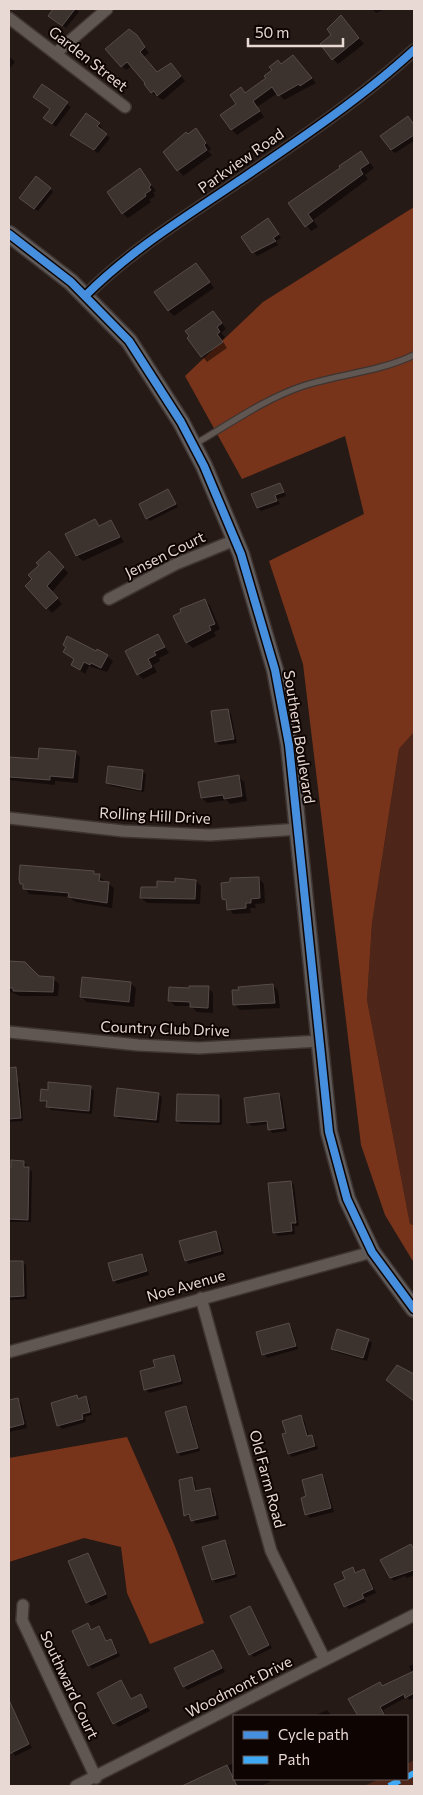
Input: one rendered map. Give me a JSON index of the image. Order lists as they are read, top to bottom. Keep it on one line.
{"streets":{"main road":["Southern Boulevard"],"street":["Garden Street","Parkview Road","Jensen Court","Rolling Hill Drive","Country Club Drive","Noe Avenue","Old Farm Road","Southward Court","Woodmont Drive"]},"crossings":[["Parkview Road","Southern Boulevard"],["Jensen Court","Southern Boulevard"],["Southern Boulevard","Rolling Hill Drive"],["Southern Boulevard","Country Club Drive"],["Southern Boulevard","Noe Avenue"],["Noe Avenue","Old Farm Road"],["Old Farm Road","Woodmont Drive"],["Southward Court","Woodmont Drive"]],"legend":["Cycle path","Path"],"scale_bar":"50 m"}
